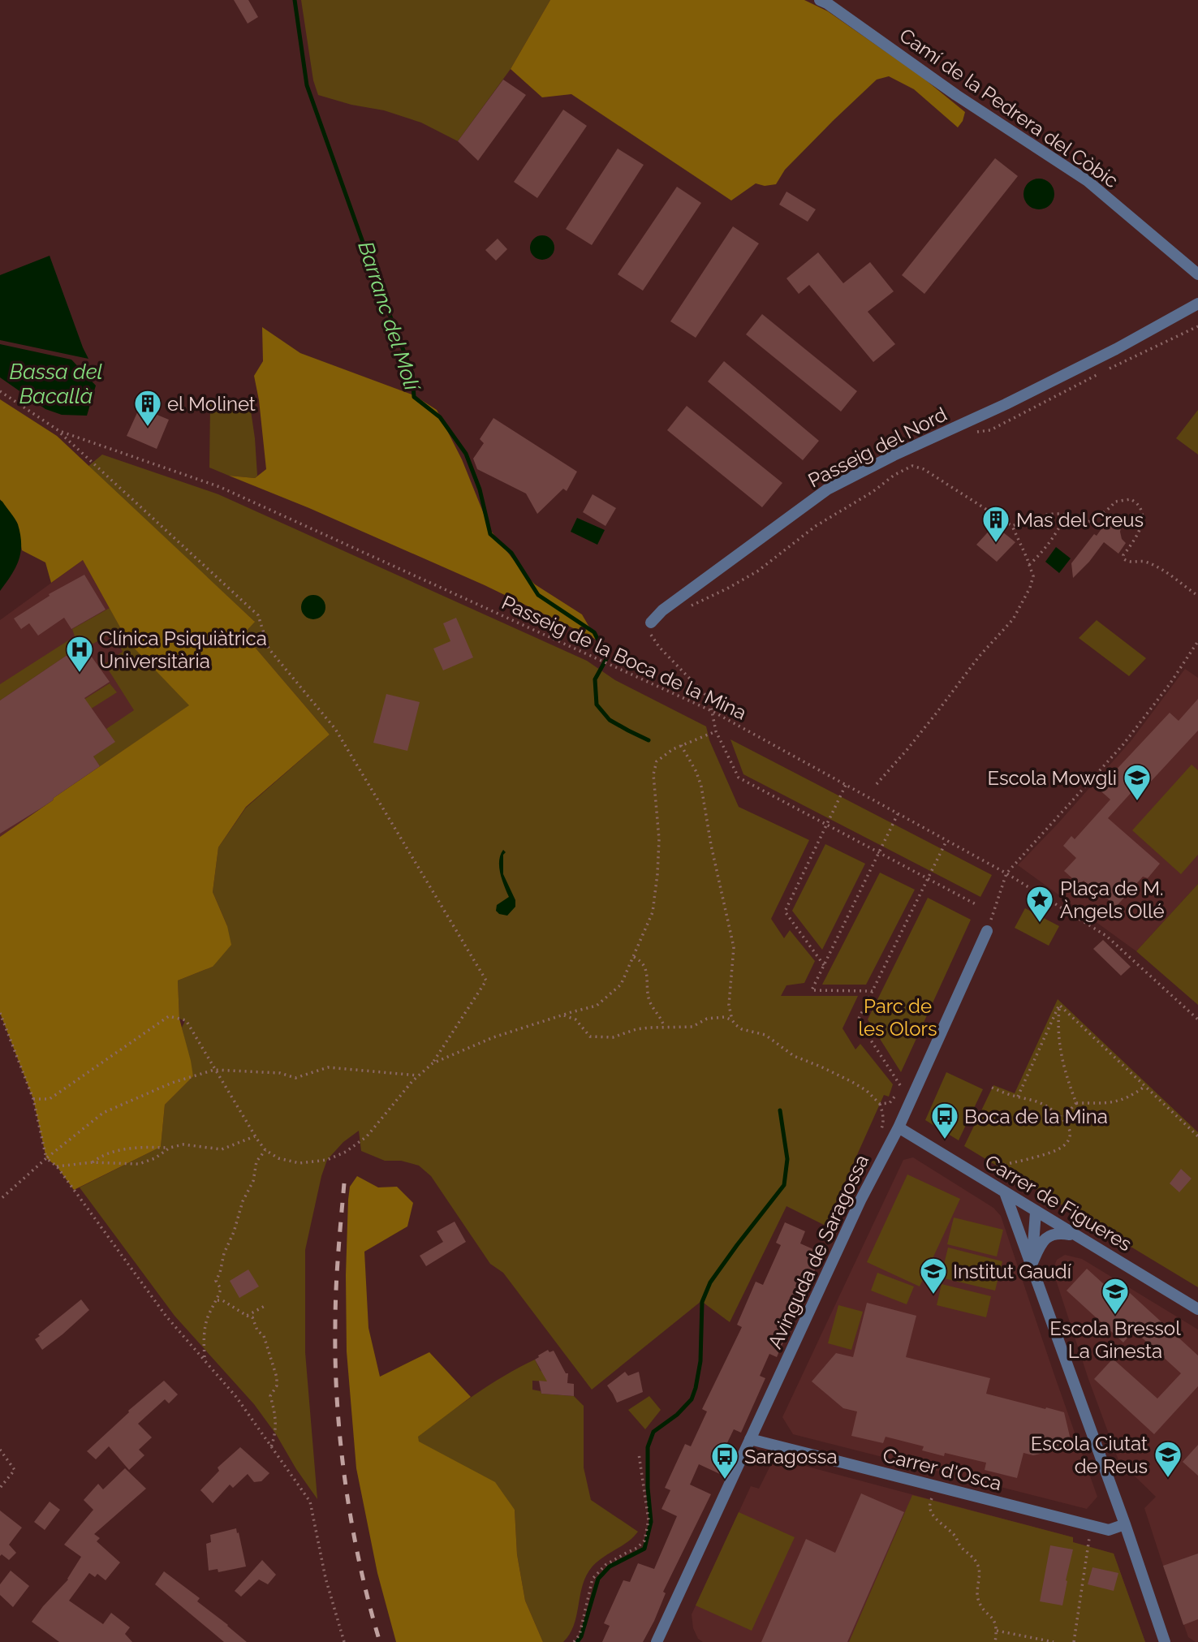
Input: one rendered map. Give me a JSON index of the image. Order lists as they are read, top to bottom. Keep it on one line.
{"streets":{"street":["Camí de la Pedrera del Còbic","Passeig del Nord","Carrer de Figueres","Avinguda de Saragossa","Carrer d'Osca"],"path":["Passeig de la Boca de la Mina"]},"crossings":[["Carrer de Figueres","Avinguda de Saragossa"],["Avinguda de Saragossa","Carrer d'Osca"]],"water":["Barranc del Molí","Bassa del Bacallà"],"parks":["Parc de les Olors"],"places":{"building":["el Molinet","Mas del Creus"],"hospital":["Clínica Psiquiàtrica Universitària"],"school or university":["Escola Mowgli","Institut Gaudí","Escola Bressol La Ginesta","Escola Ciutat de Reus"],"place":["Plaça de M. Àngels Ollé"],"bus stop":["Boca de la Mina","Saragossa"]}}
